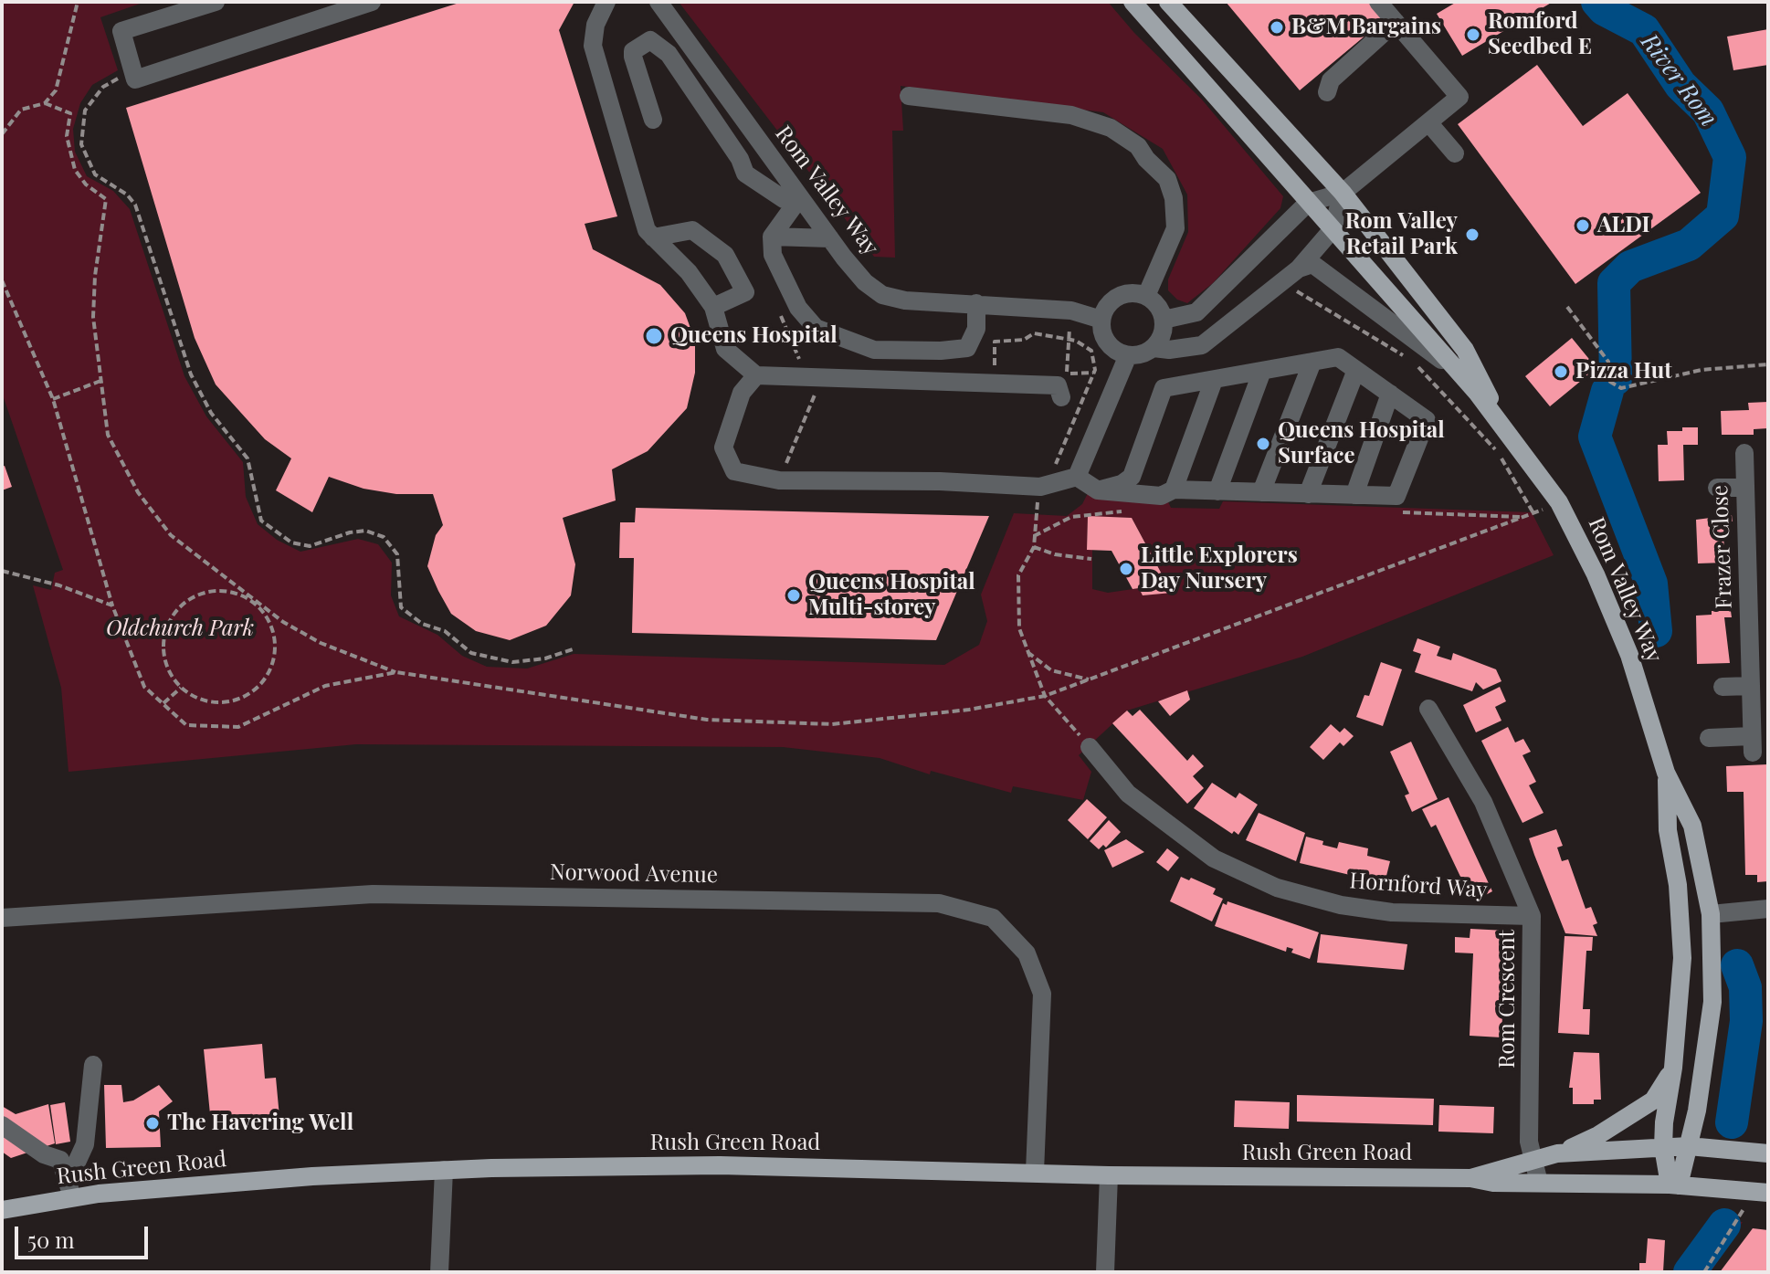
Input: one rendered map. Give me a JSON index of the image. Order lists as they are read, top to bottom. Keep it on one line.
{"streets":{"main road":["Rom Valley Way","Rush Green Road"],"street":["Frazer Close","Norwood Avenue","Hornford Way","Rom Crescent"]},"crossings":[["Rom Valley Way","Rush Green Road"],["Norwood Avenue","Rush Green Road"],["Hornford Way","Rom Crescent"],["Rom Crescent","Rush Green Road"]],"water":["River Rom"],"parks":["Oldchurch Park"],"places":["B&M Bargains","Romford Seedbed E","ALDI","Rom Valley Retail Park","Queens Hospital","Pizza Hut","Queens Hospital Surface","Little Explorers Day Nursery","Queens Hospital Multi-storey","The Havering Well"],"scale_bar":"50 m"}
